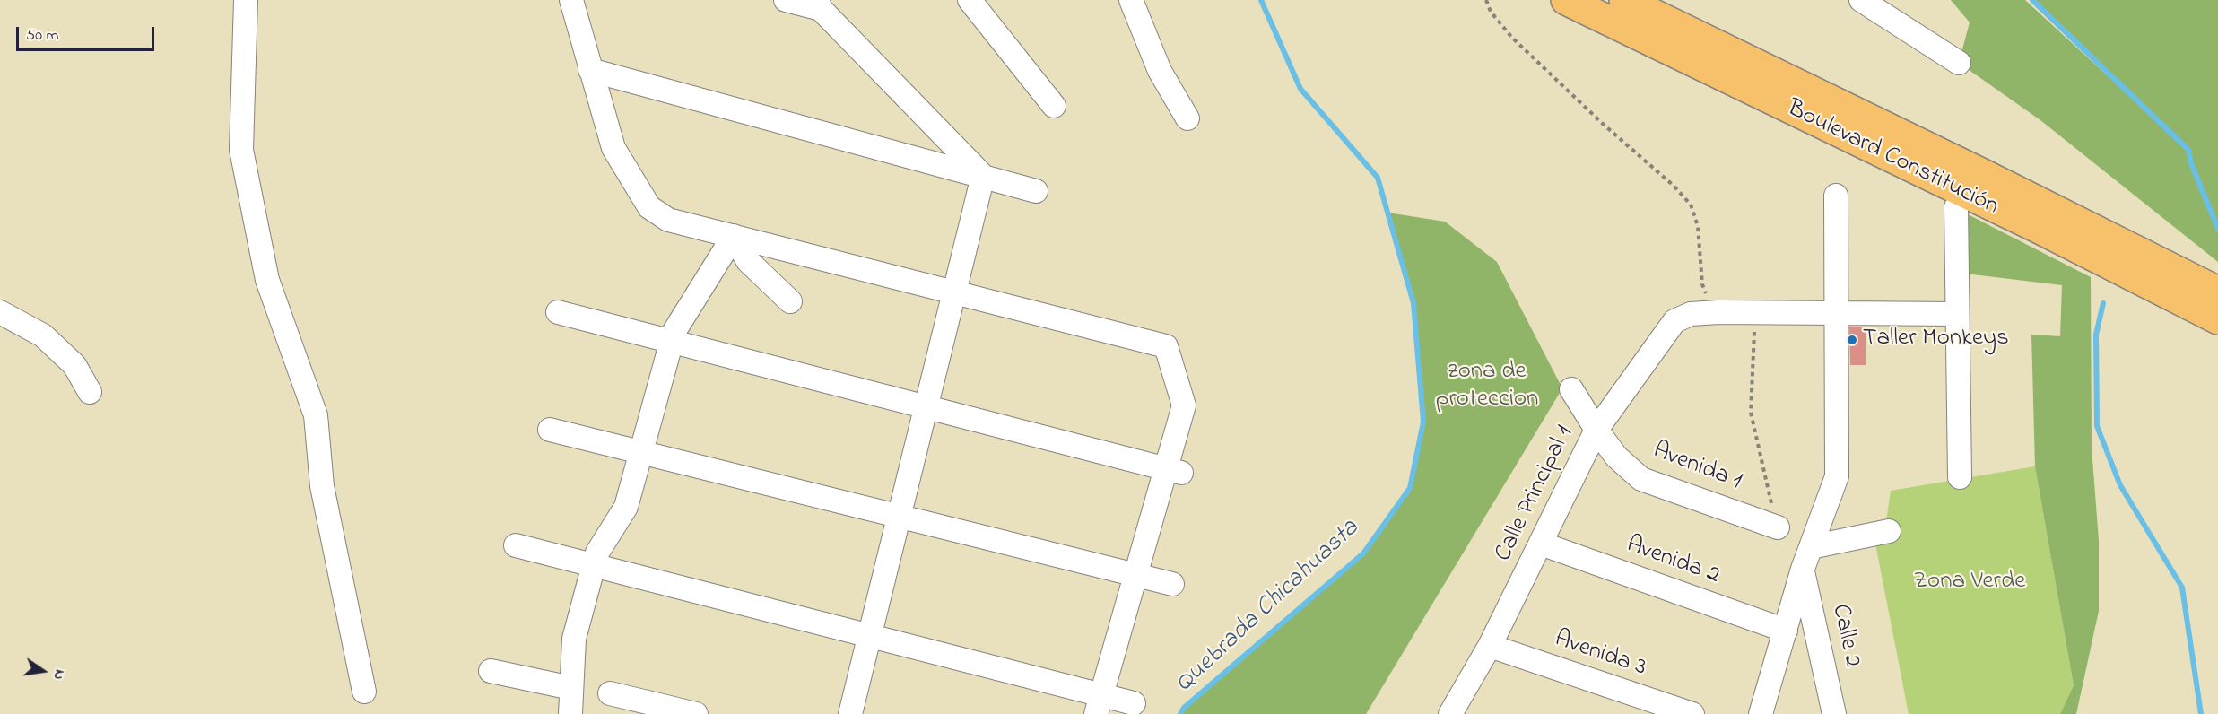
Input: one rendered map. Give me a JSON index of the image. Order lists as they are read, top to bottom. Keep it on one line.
{"streets":{"highway":["Boulevard Constitución"],"street":["Avenida 1","Calle Principal 1","Avenida 2","Calle 2","Avenida 3"]},"crossings":[["Avenida 1","Calle Principal 1"],["Calle Principal 1","Avenida 2"],["Calle Principal 1","Avenida 3"]],"water":["Quebrada Chicahuasta"],"parks":["zona de proteccion","Zona Verde"],"places":["Taller Monkeys"],"scale_bar":"50 m","north":"right"}
